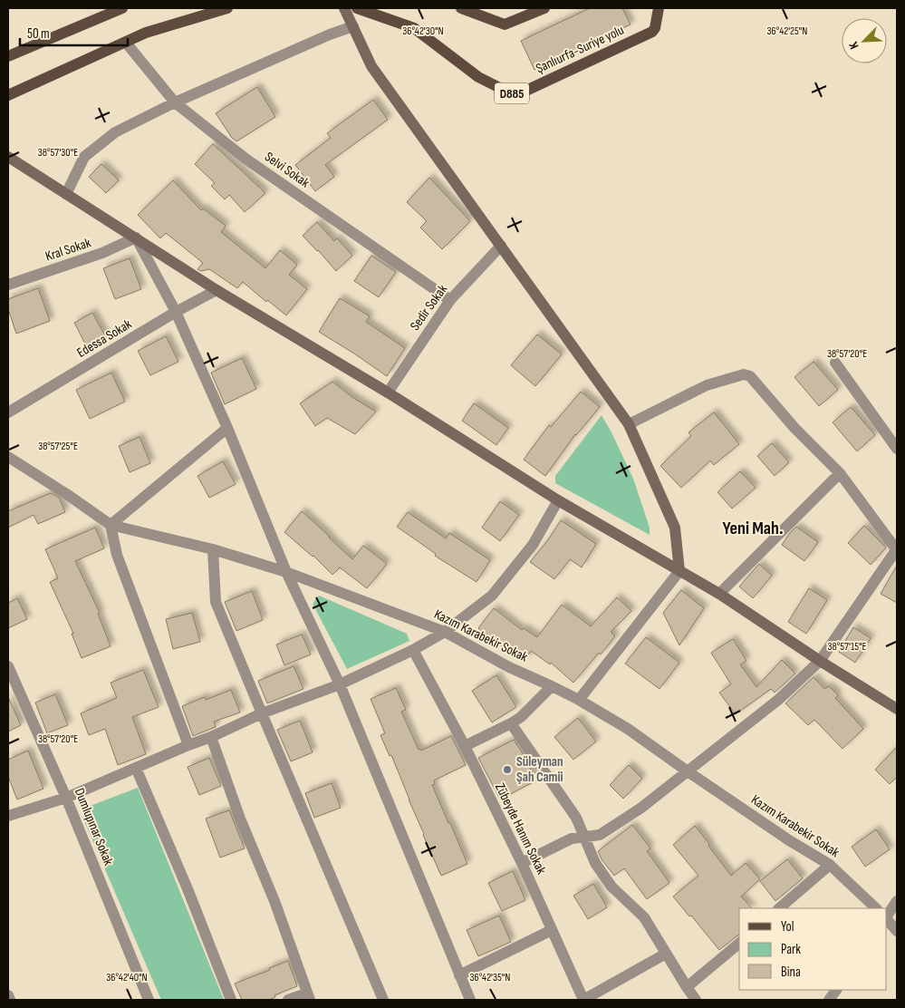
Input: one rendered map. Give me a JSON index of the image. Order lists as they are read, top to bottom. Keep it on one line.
{"streets":{"main road":["Şanlıurfa-Suriye yolu","D885"],"street":["Selvi Sokak","Kral Sokak","Sedir Sokak","Edessa Sokak","Kazım Karabekir Sokak","Dumlupınar Sokak","Zübeyde Hanım Sokak"]},"crossings":[["Selvi Sokak","Sedir Sokak"]],"districts":["Yeni Mah."],"places":["Süleyman Şah Camii"],"legend":["Yol","Park","Bina"],"scale_bar":"50 m","north":"bottom left","coordinates":["36°42'25\"N","36°42'30\"N","38°57'30\"E","38°57'20\"E","38°57'25\"E","38°57'15\"E","36°42'40\"N","36°42'35\"N"]}
